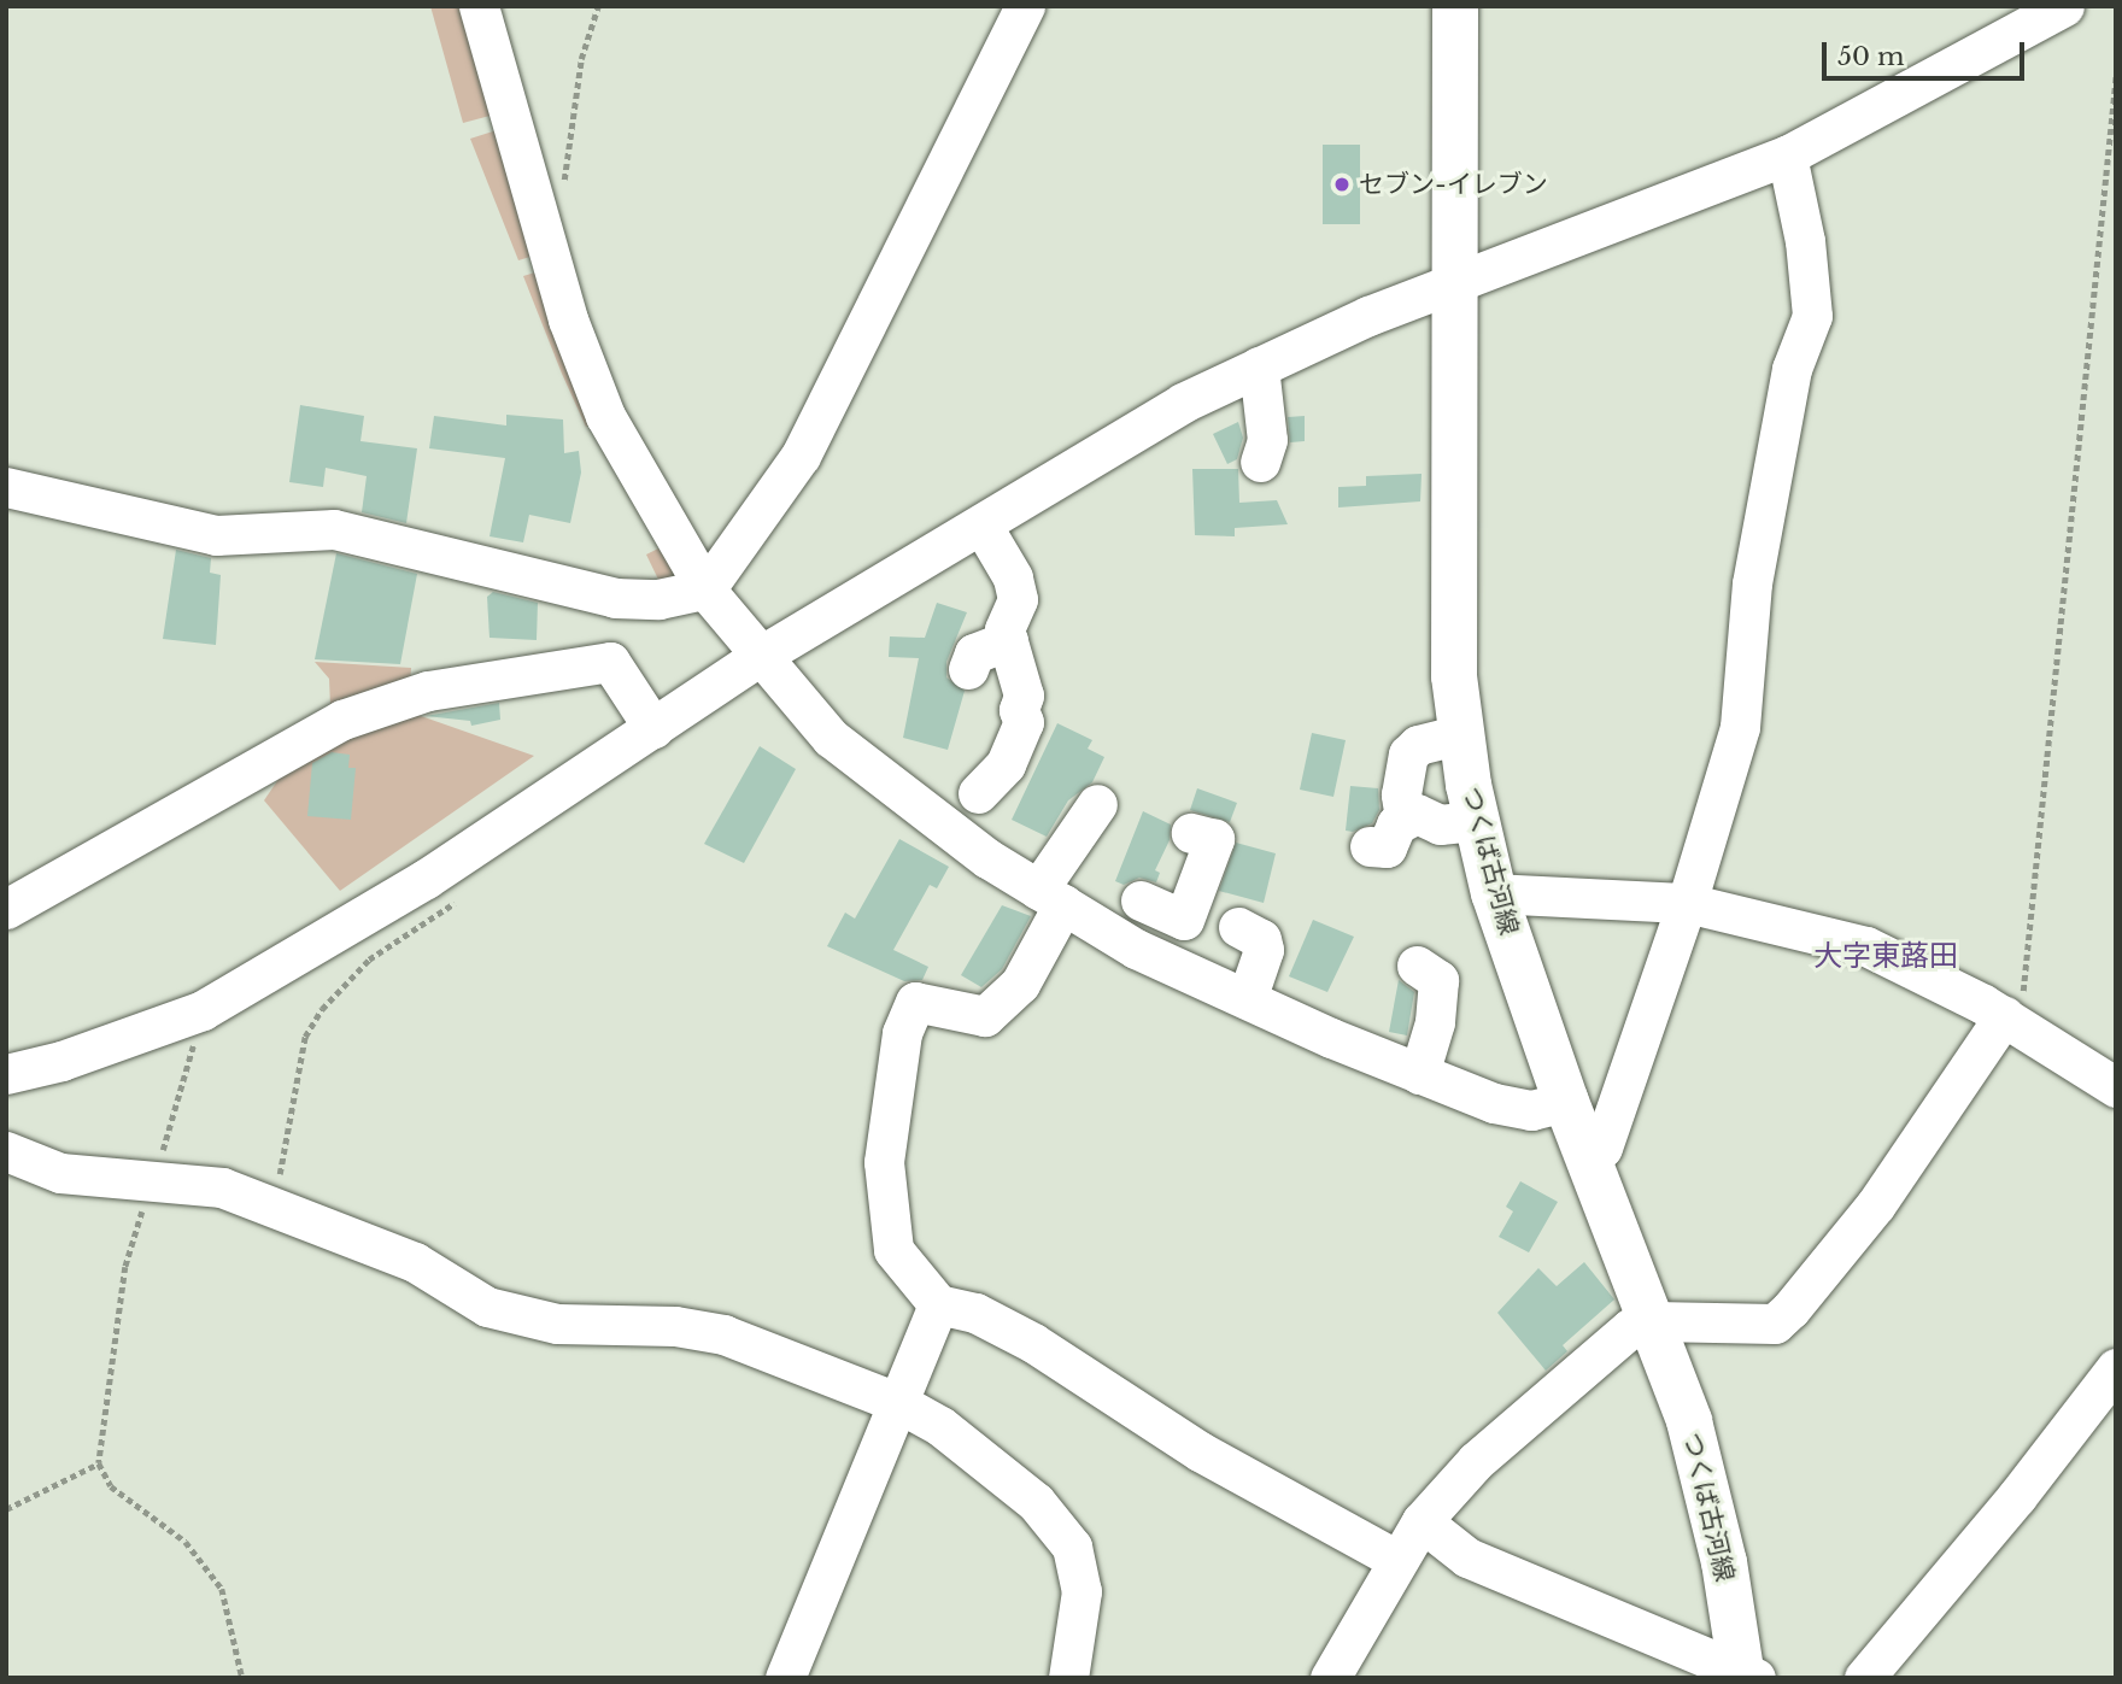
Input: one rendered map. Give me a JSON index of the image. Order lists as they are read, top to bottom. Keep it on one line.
{"streets":{"main road":["つくば古河線"]},"districts":["大字東蕗田"],"places":["セブン-イレブン"],"scale_bar":"50 m"}
